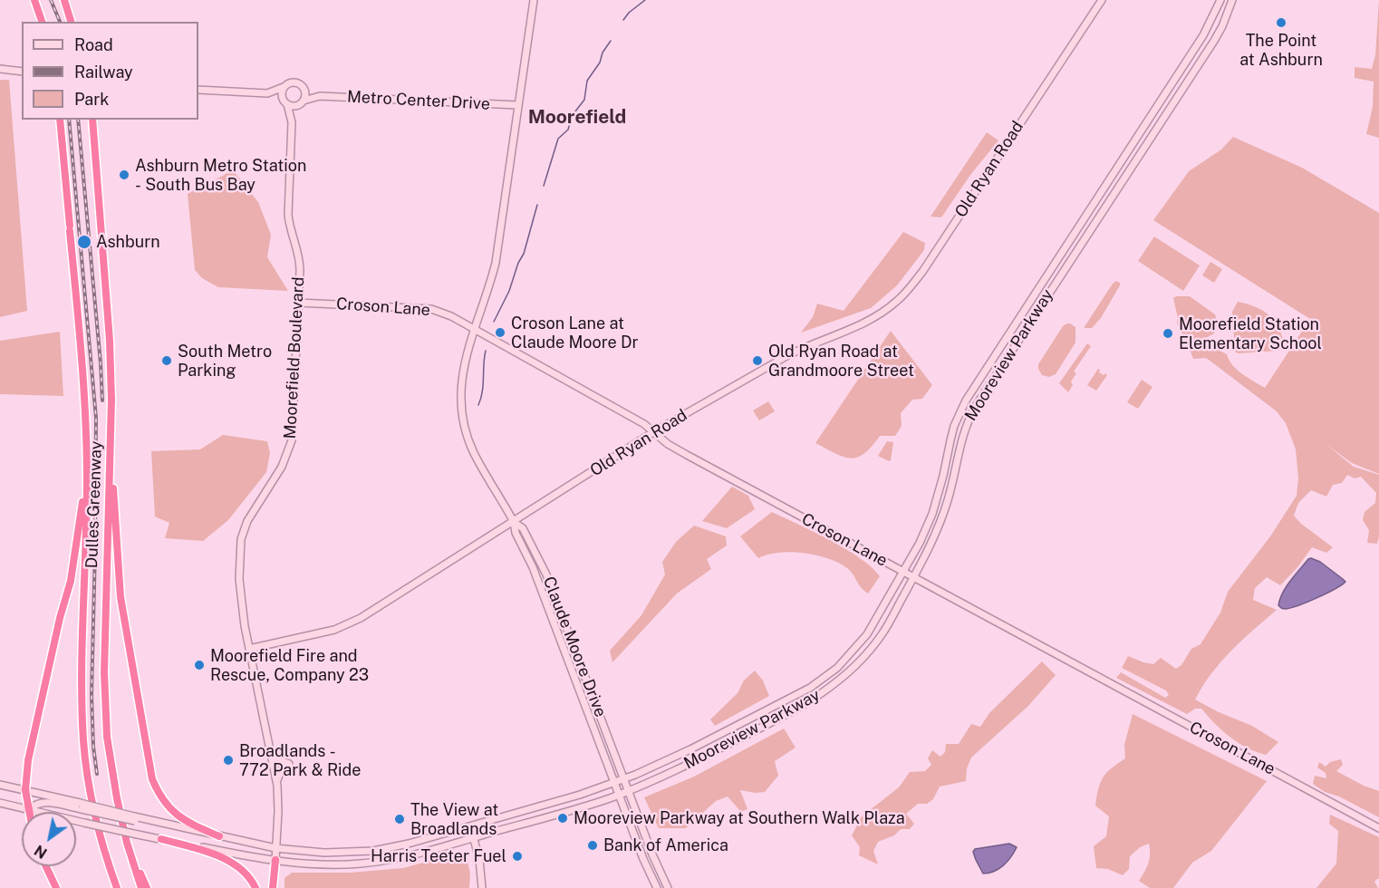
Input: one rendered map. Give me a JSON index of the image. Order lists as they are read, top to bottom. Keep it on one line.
{"streets":{"highway":["Dulles Greenway"],"street":["Metro Center Drive","Old Ryan Road","Croson Lane","Mooreview Parkway","Moorefield Boulevard","Claude Moore Drive"]},"crossings":[["Metro Center Drive","Moorefield Boulevard"],["Metro Center Drive","Claude Moore Drive"],["Old Ryan Road","Croson Lane"],["Old Ryan Road","Moorefield Boulevard"],["Old Ryan Road","Claude Moore Drive"],["Croson Lane","Mooreview Parkway"],["Croson Lane","Moorefield Boulevard"],["Croson Lane","Claude Moore Drive"],["Mooreview Parkway","Claude Moore Drive"]],"districts":["Moorefield"],"places":["The Point at Ashburn","Ashburn Metro Station - South Bus Bay","Ashburn","Croson Lane at Claude Moore Dr","Moorefield Station Elementary School","South Metro Parking","Old Ryan Road at Grandmoore Street","Moorefield Fire and Rescue, Company 23","Broadlands - 772 Park & Ride","Mooreview Parkway at Southern Walk Plaza","The View at Broadlands","Bank of America","Harris Teeter Fuel"],"legend":["Road","Railway","Park"],"north":"bottom left"}
